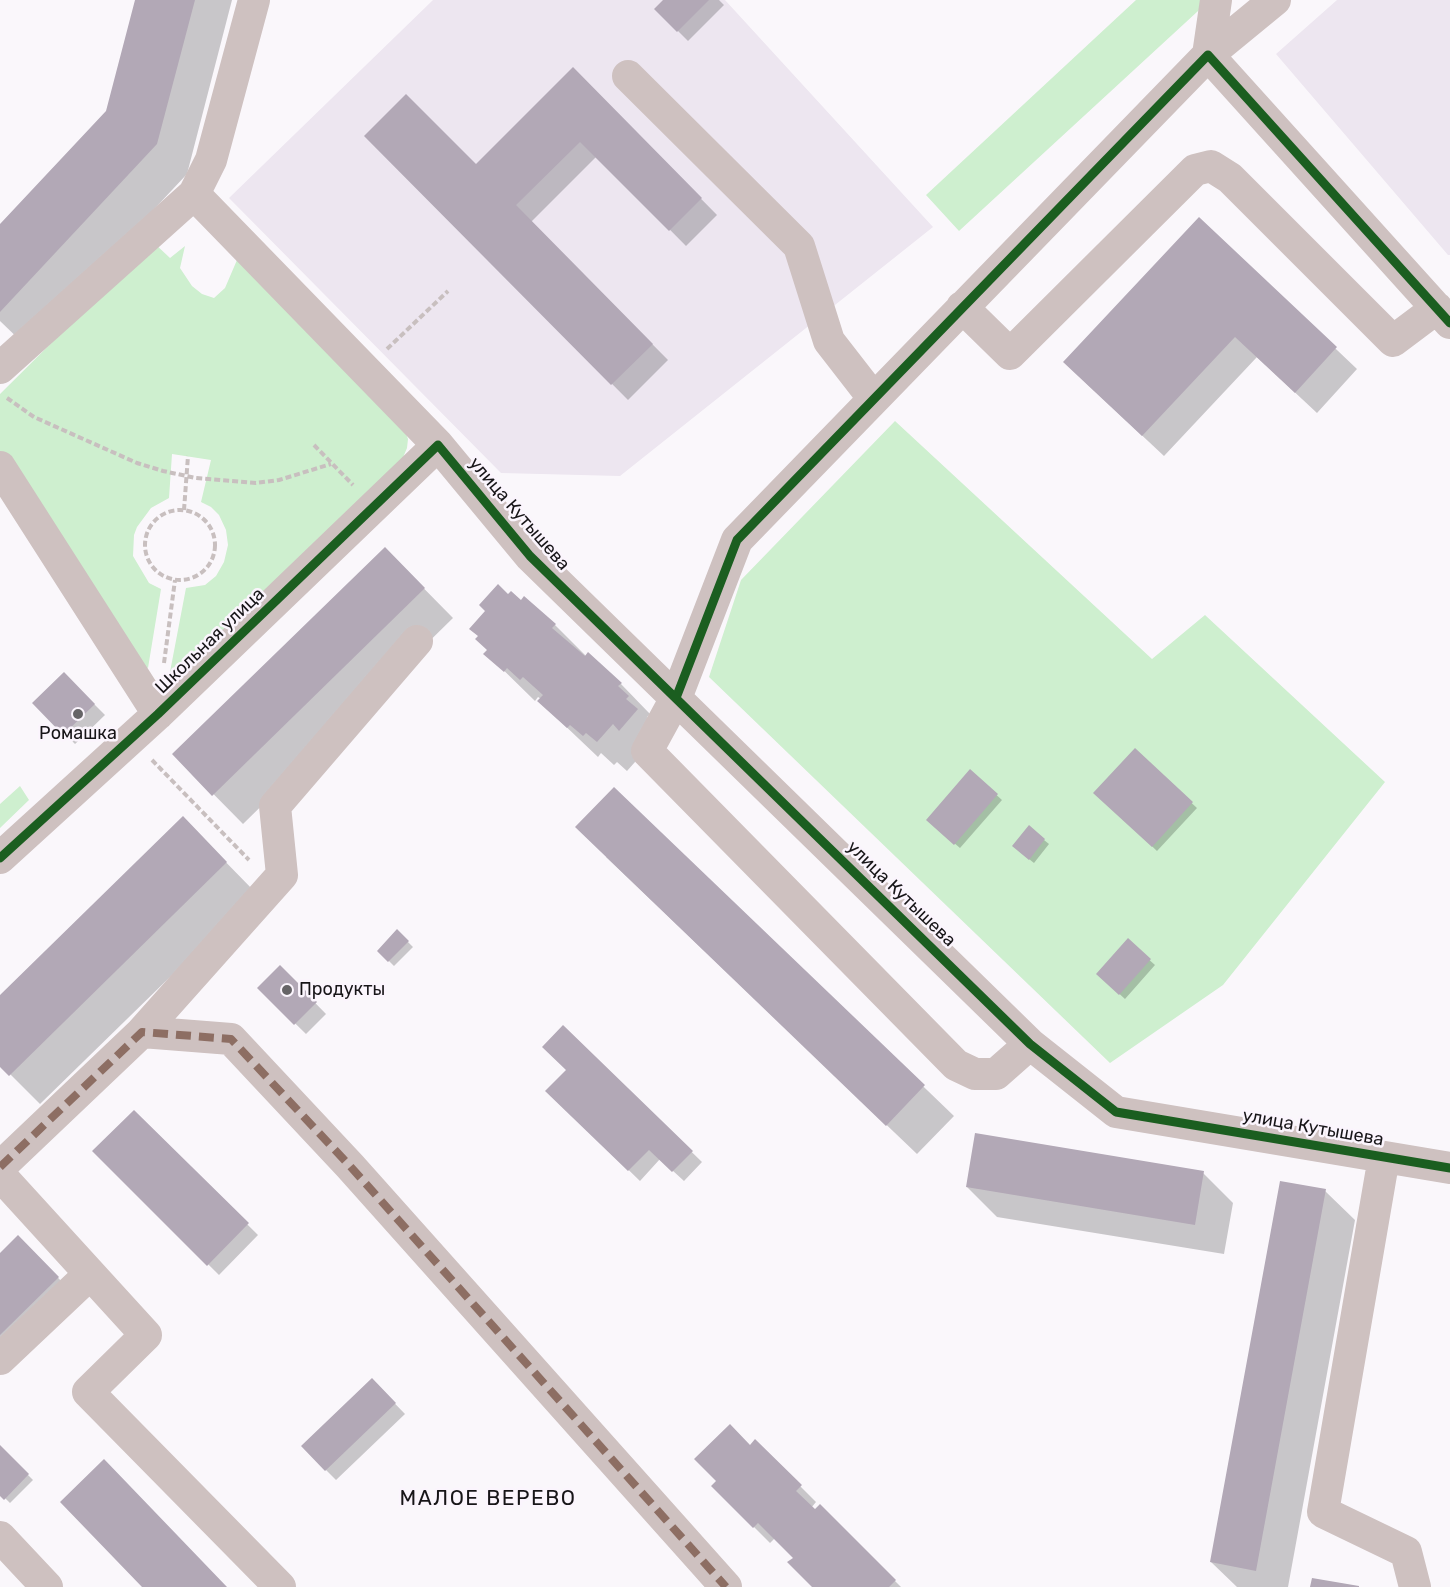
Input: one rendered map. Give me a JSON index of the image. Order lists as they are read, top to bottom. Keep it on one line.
{"streets":{"street":["улица Кутышева","Школьная улица"]},"crossings":[["улица Кутышева","Школьная улица"]],"districts":["МАЛОЕ ВЕРЕВО"],"places":["Ромашка","Продукты"]}
